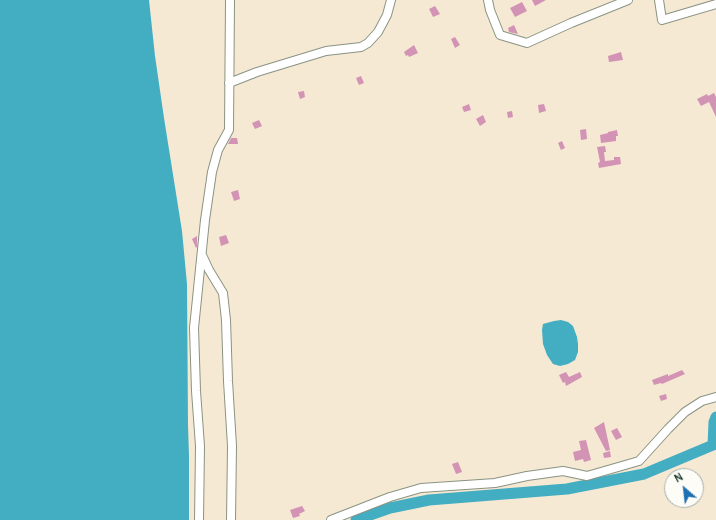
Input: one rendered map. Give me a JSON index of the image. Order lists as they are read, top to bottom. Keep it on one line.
{"north":"top left"}
